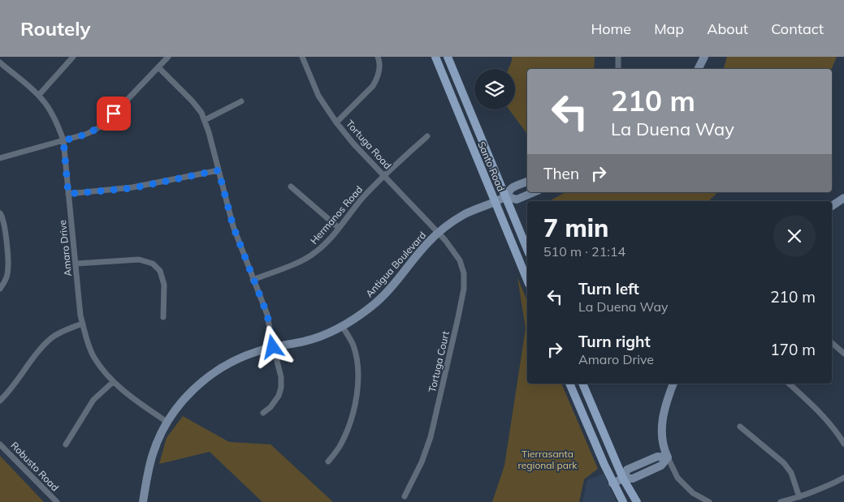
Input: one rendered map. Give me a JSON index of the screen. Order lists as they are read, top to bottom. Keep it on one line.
{"streets":{"main road":["Santo Road"],"street":["Tortuga Road","Hermanos Road","Amaro Drive","Antigua Boulevard","Tortuga Court","Robusto Road"]},"crossings":[["Tortuga Road","Hermanos Road"],["Tortuga Road","Antigua Boulevard"],["Tortuga Road","Tortuga Court"],["Santo Road","Antigua Boulevard"],["Amaro Drive","Antigua Boulevard"],["Antigua Boulevard","Tortuga Court"]],"parks":["Tierrasanta regional park"],"page":{"header":"Routely","nav":["Home","Map","About","Contact"],"turn":["210 m","La Duena Way"],"then":"Then","heading":["7 min","510 m · 21:14"],"list":[{"name":"Turn left","note":"La Duena Way","value":"210 m"},{"name":"Turn right","note":"Amaro Drive","value":"170 m"}]}}
